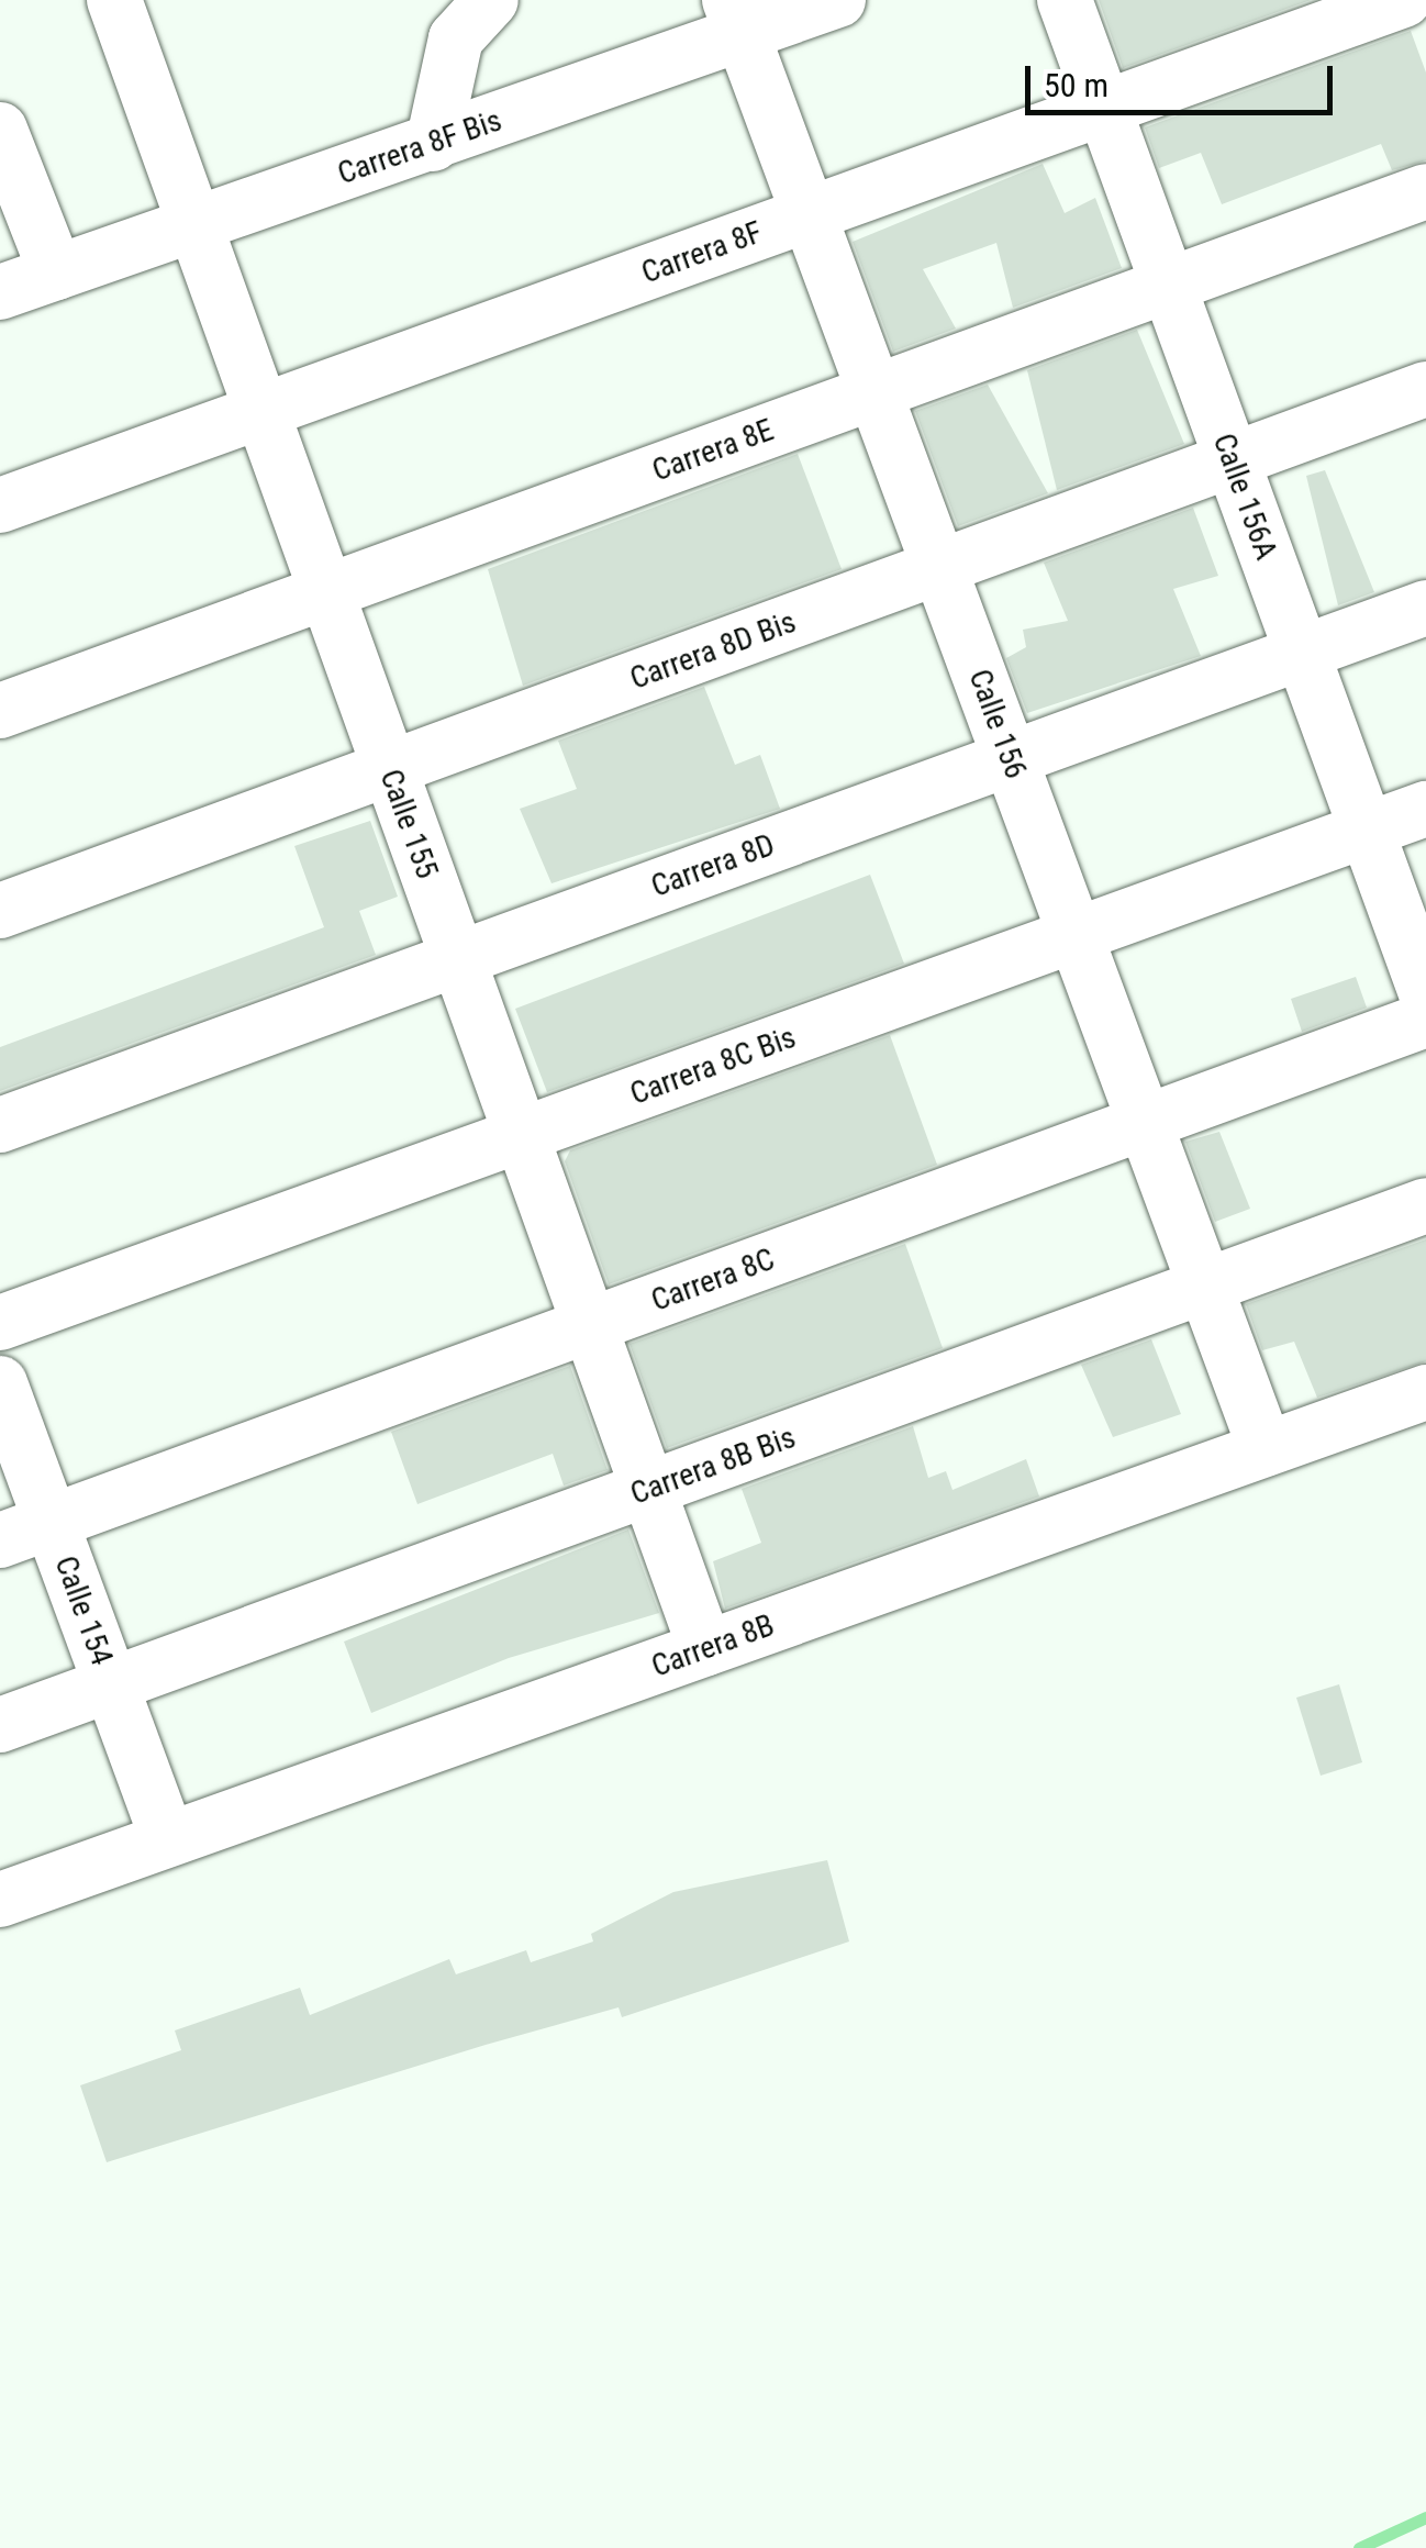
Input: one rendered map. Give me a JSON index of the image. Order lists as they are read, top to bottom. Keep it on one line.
{"streets":{"street":["Carrera 8F Bis","Carrera 8F","Carrera 8E","Calle 156A","Carrera 8D Bis","Calle 156","Calle 155","Carrera 8D","Carrera 8C Bis","Carrera 8C","Carrera 8B Bis","Calle 154","Carrera 8B"]},"crossings":[["Carrera 8F Bis","Calle 156"],["Carrera 8F Bis","Calle 155"],["Carrera 8F","Calle 156A"],["Carrera 8F","Calle 156"],["Carrera 8F","Calle 155"],["Carrera 8E","Calle 156A"],["Carrera 8E","Calle 156"],["Carrera 8E","Calle 155"],["Calle 156A","Carrera 8D Bis"],["Calle 156A","Carrera 8D"],["Calle 156A","Carrera 8C Bis"],["Carrera 8D Bis","Calle 156"],["Carrera 8D Bis","Calle 155"],["Calle 156","Carrera 8D"],["Calle 156","Carrera 8C Bis"],["Calle 156","Carrera 8C"],["Calle 156","Carrera 8B Bis"],["Calle 156","Carrera 8B"],["Calle 155","Carrera 8D"],["Calle 155","Carrera 8C Bis"],["Calle 155","Carrera 8C"],["Calle 155","Carrera 8B Bis"],["Calle 155","Carrera 8B"],["Carrera 8C","Calle 154"],["Carrera 8B Bis","Calle 154"],["Calle 154","Carrera 8B"]],"scale_bar":"50 m"}
